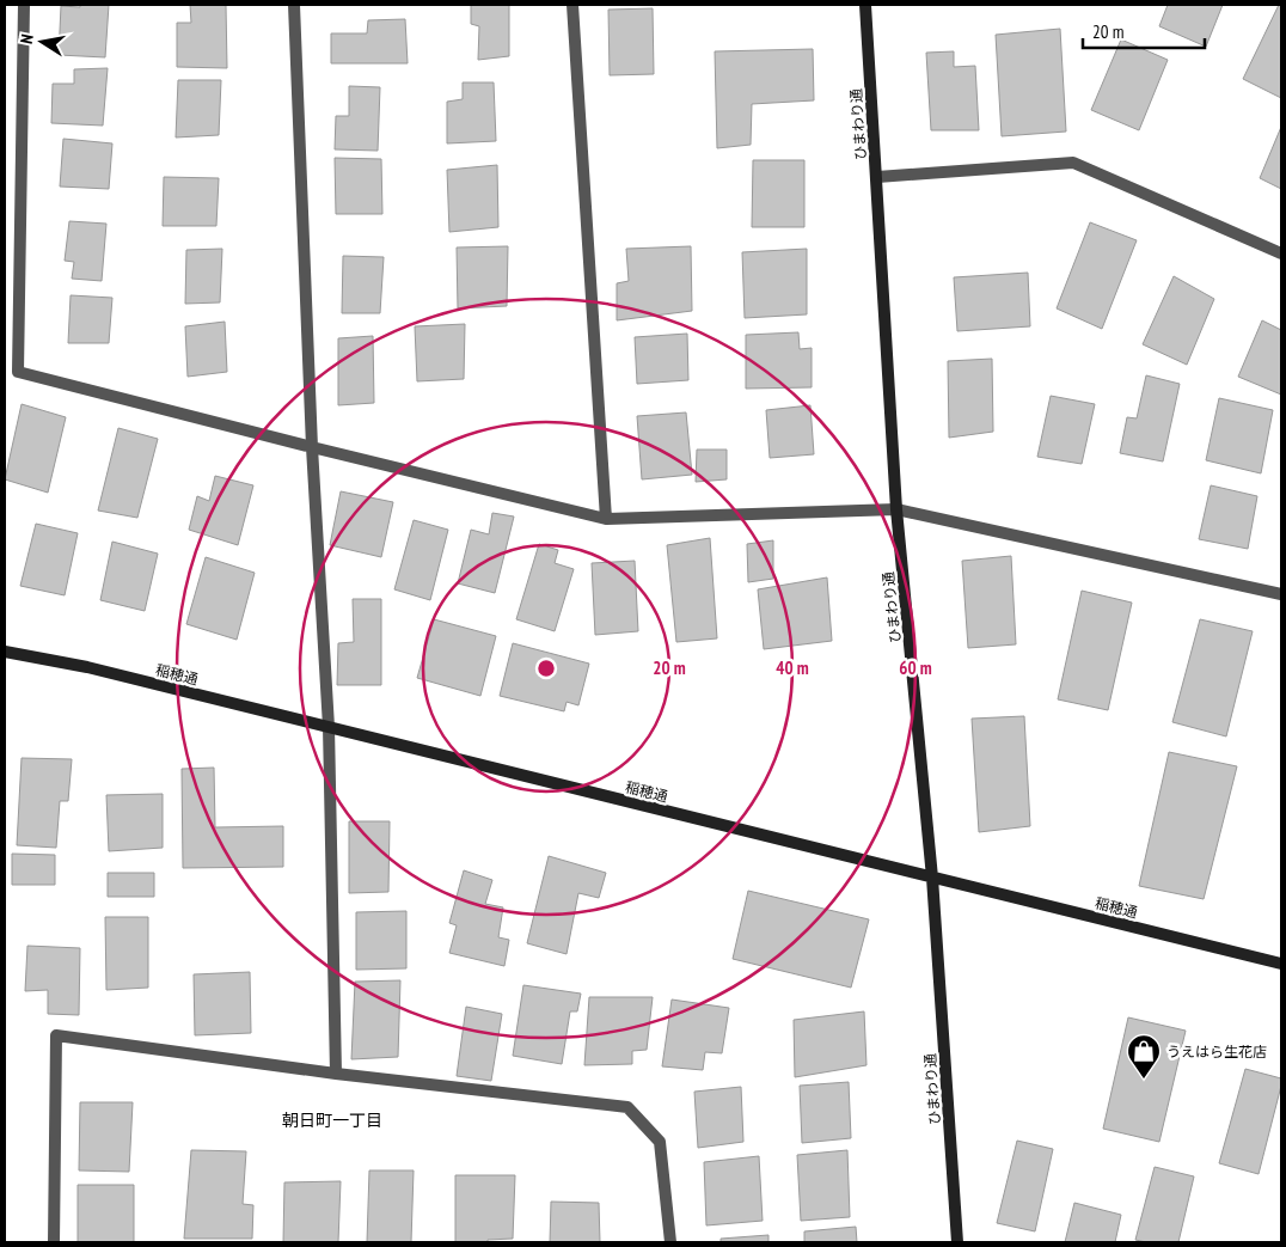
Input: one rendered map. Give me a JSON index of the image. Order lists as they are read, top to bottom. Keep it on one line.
{"streets":{"street":["ひまわり通","稲穂通"]},"crossings":[["ひまわり通","稲穂通"]],"districts":["朝日町一丁目"],"places":{"shop":["うえはら生花店"]},"scale_bar":"20 m","north":"left","rings":["20 m","40 m","60 m"]}
